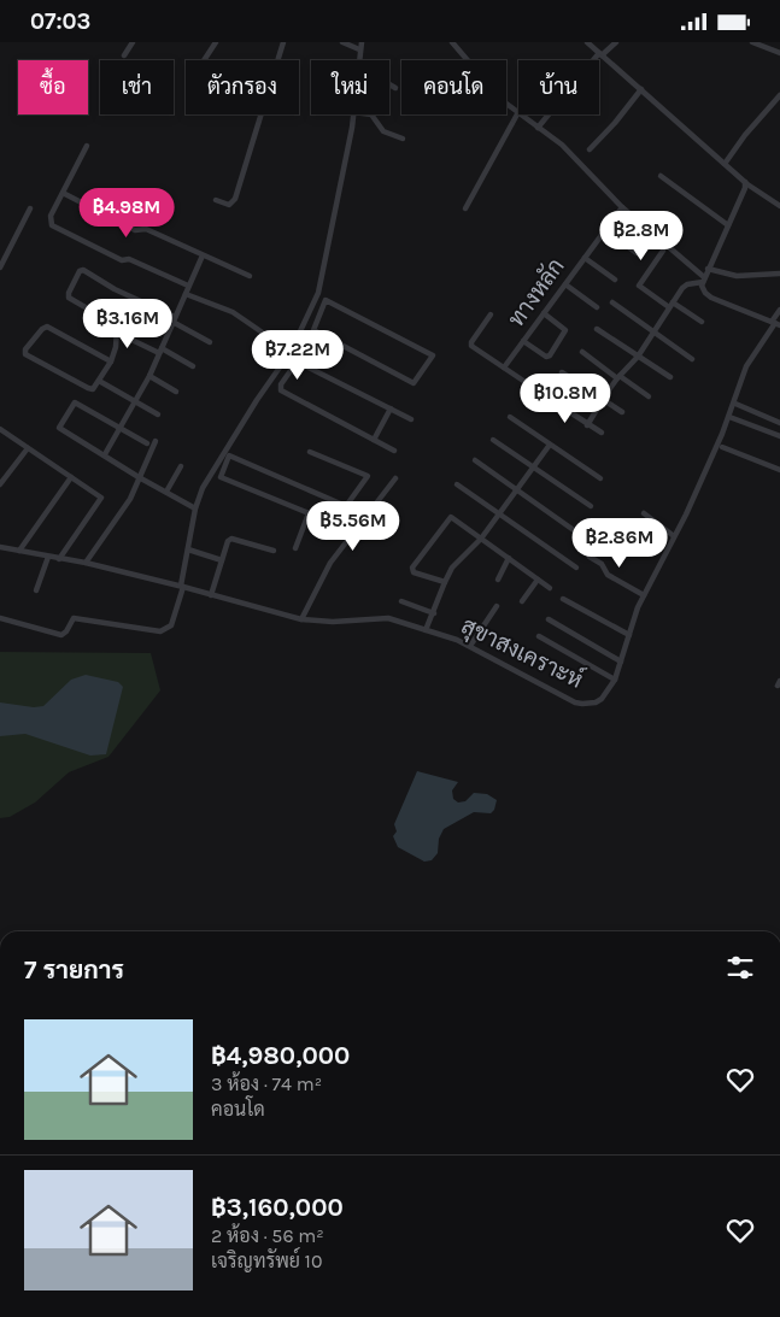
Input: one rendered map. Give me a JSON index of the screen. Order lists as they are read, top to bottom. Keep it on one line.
{"streets":{"street":["ทางหลัก","สุขาสงเคราะห์"]},"page":{"status":"07:03","chip":["ซื้อ","เช่า","ตัวกรอง","ใหม่","คอนโด","บ้าน"],"price":["฿4.98M","฿2.8M","฿3.16M","฿7.22M","฿10.8M","฿5.56M","฿2.86M"],"heading":"7 รายการ","list":[{"name":"฿4,980,000","note":"3 ห้อง · 74 m² · คอนโด"},{"name":"฿3,160,000","note":"2 ห้อง · 56 m² · เจริญทรัพย์ 10"}]}}
